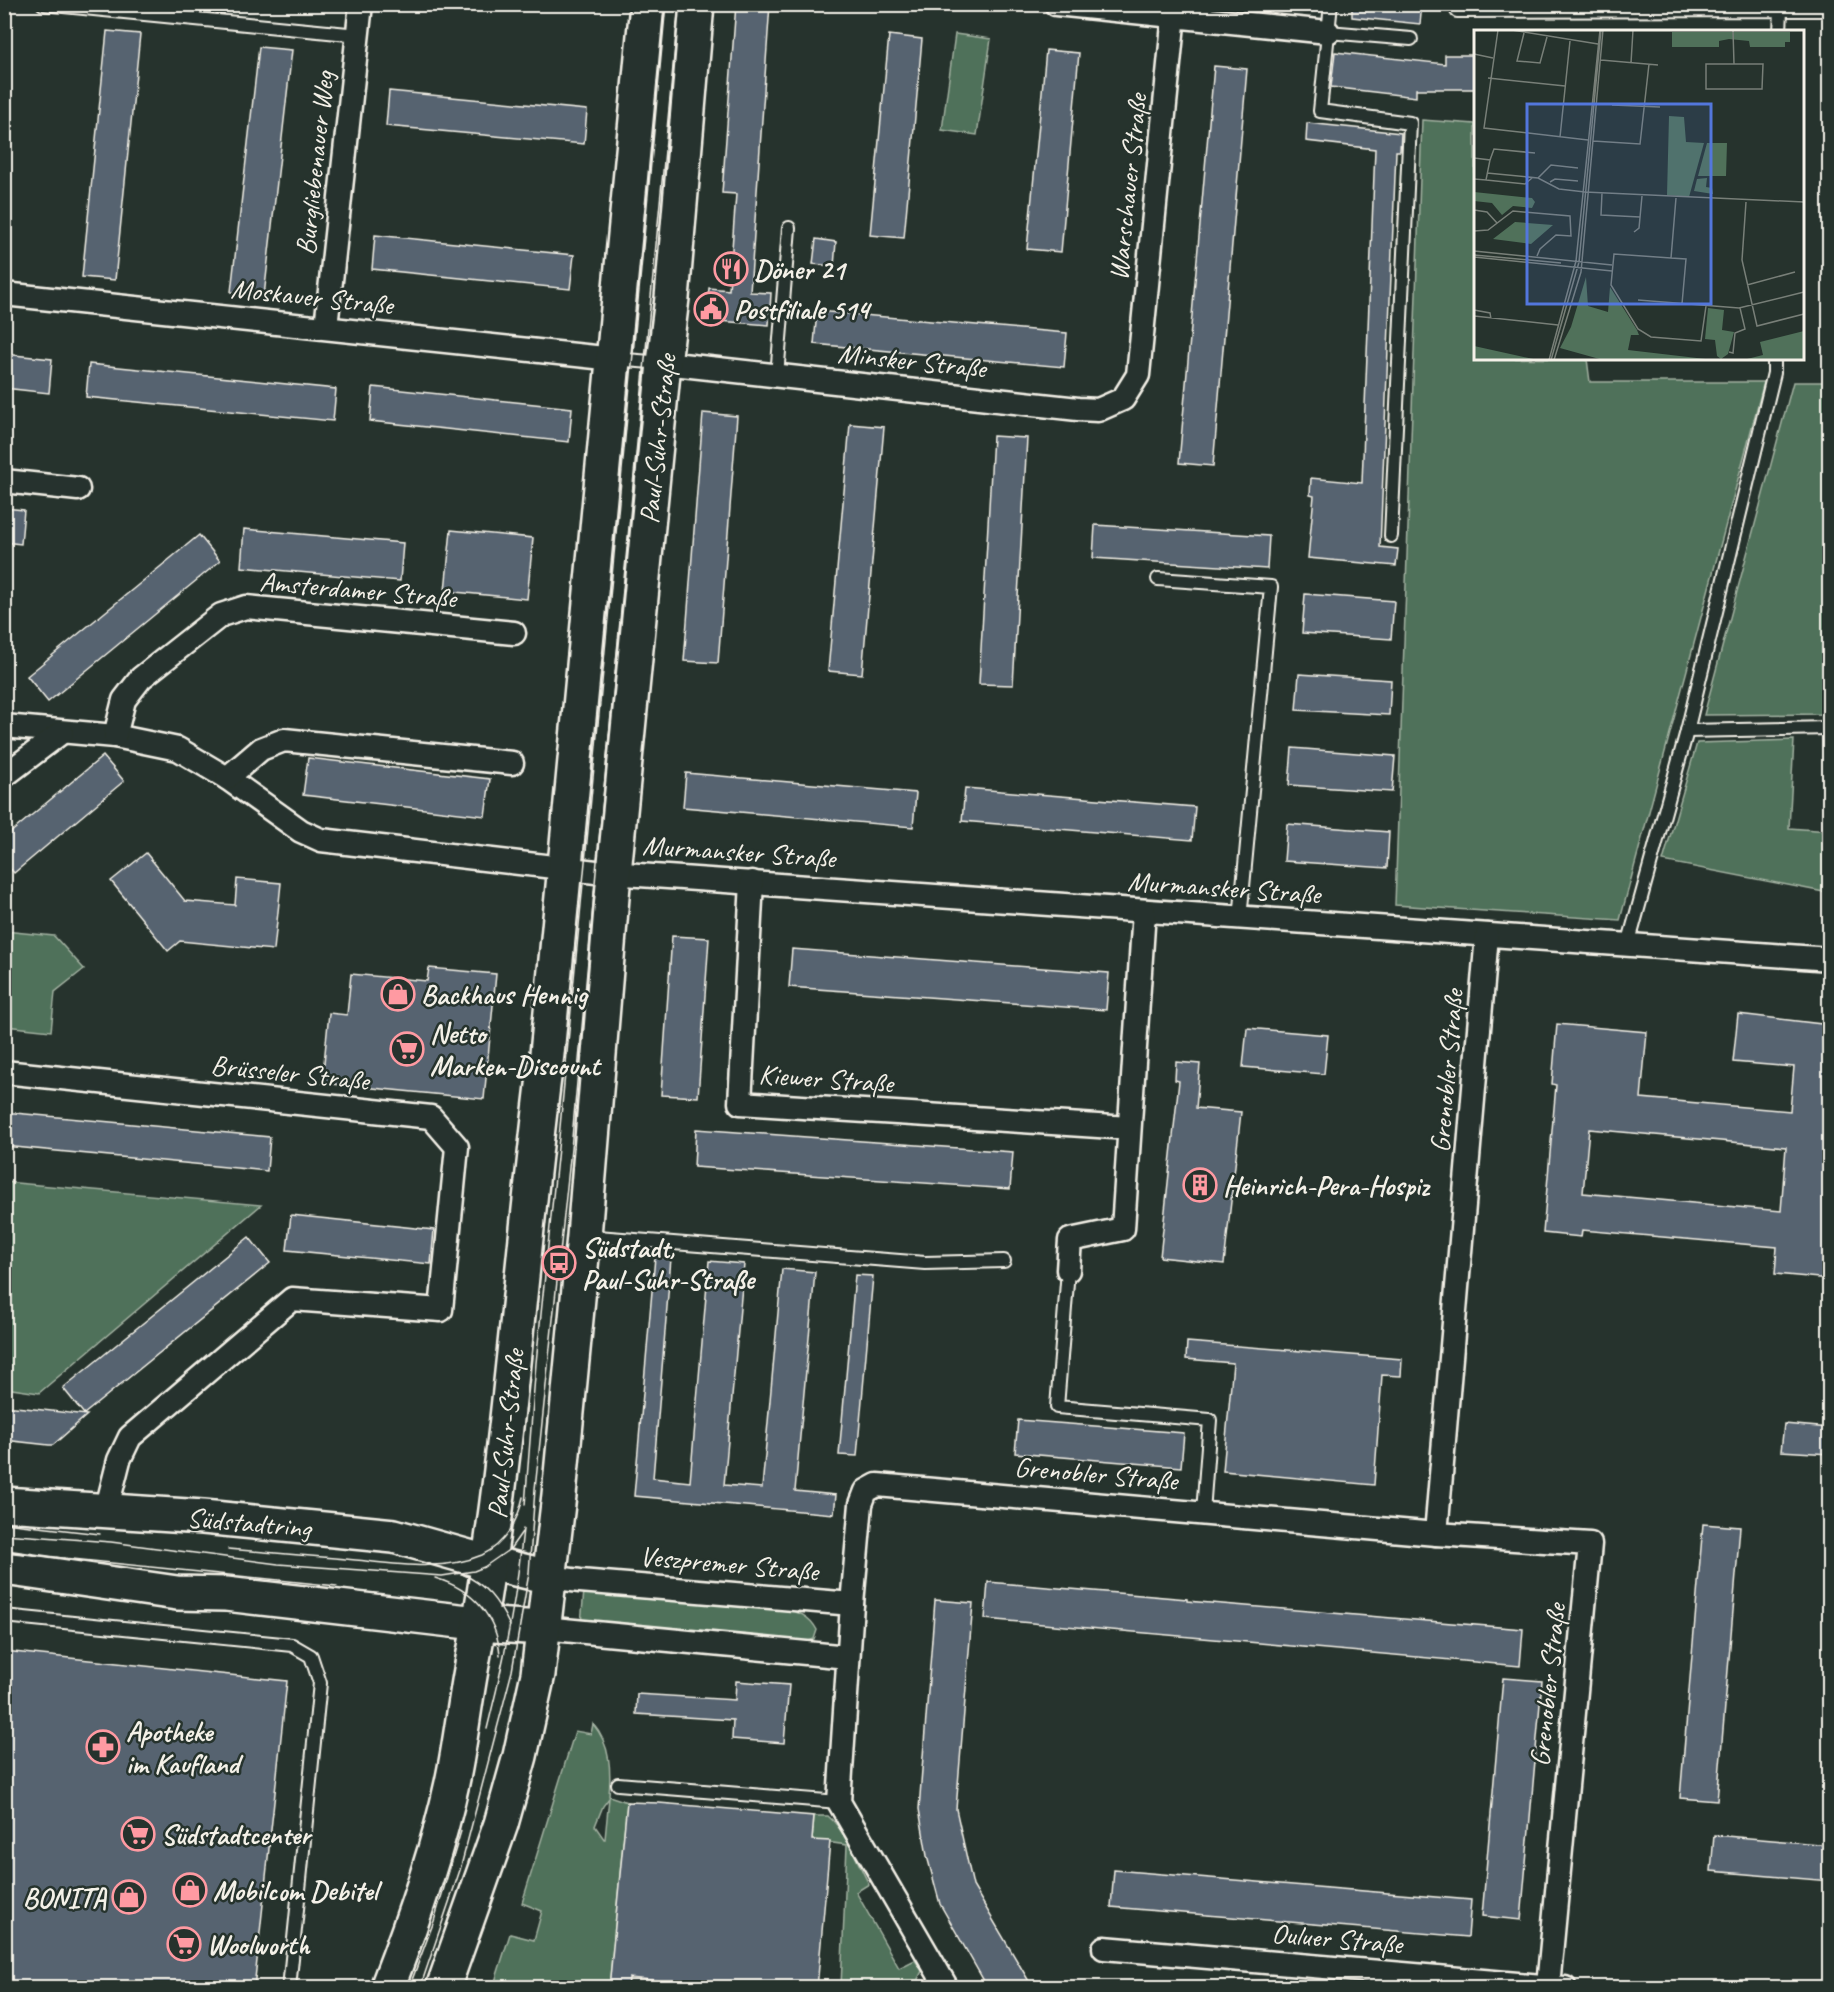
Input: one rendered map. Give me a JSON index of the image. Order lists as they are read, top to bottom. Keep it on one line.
{"streets":{"street":["Burgliebenauer Weg","Warschauer Straße","Moskauer Straße","Minsker Straße","Paul-Suhr-Straße","Amsterdamer Straße","Murmansker Straße","Grenobler Straße","Brüsseler Straße","Kiewer Straße","Südstadtring","Veszpremer Straße","Ouluer Straße"]},"crossings":[["Burgliebenauer Weg","Moskauer Straße"],["Warschauer Straße","Minsker Straße"],["Moskauer Straße","Paul-Suhr-Straße"],["Minsker Straße","Paul-Suhr-Straße"],["Paul-Suhr-Straße","Murmansker Straße"],["Paul-Suhr-Straße","Südstadtring"],["Paul-Suhr-Straße","Veszpremer Straße"],["Murmansker Straße","Grenobler Straße"],["Murmansker Straße","Kiewer Straße"],["Grenobler Straße","Veszpremer Straße"],["Grenobler Straße","Ouluer Straße"],["Brüsseler Straße","Südstadtring"],["Südstadtring","Veszpremer Straße"]],"places":{"restaurant":["Döner 21"],"public building":["Postfiliale 514"],"shop":["Backhaus Hennig","Mobilcom Debitel","BONITA"],"supermarket":["Netto Marken-Discount","Südstadtcenter","Woolworth"],"building":["Heinrich-Pera-Hospiz"],"bus stop":["Südstadt, Paul-Suhr-Straße"],"pharmacy":["Apotheke im Kaufland"]}}
